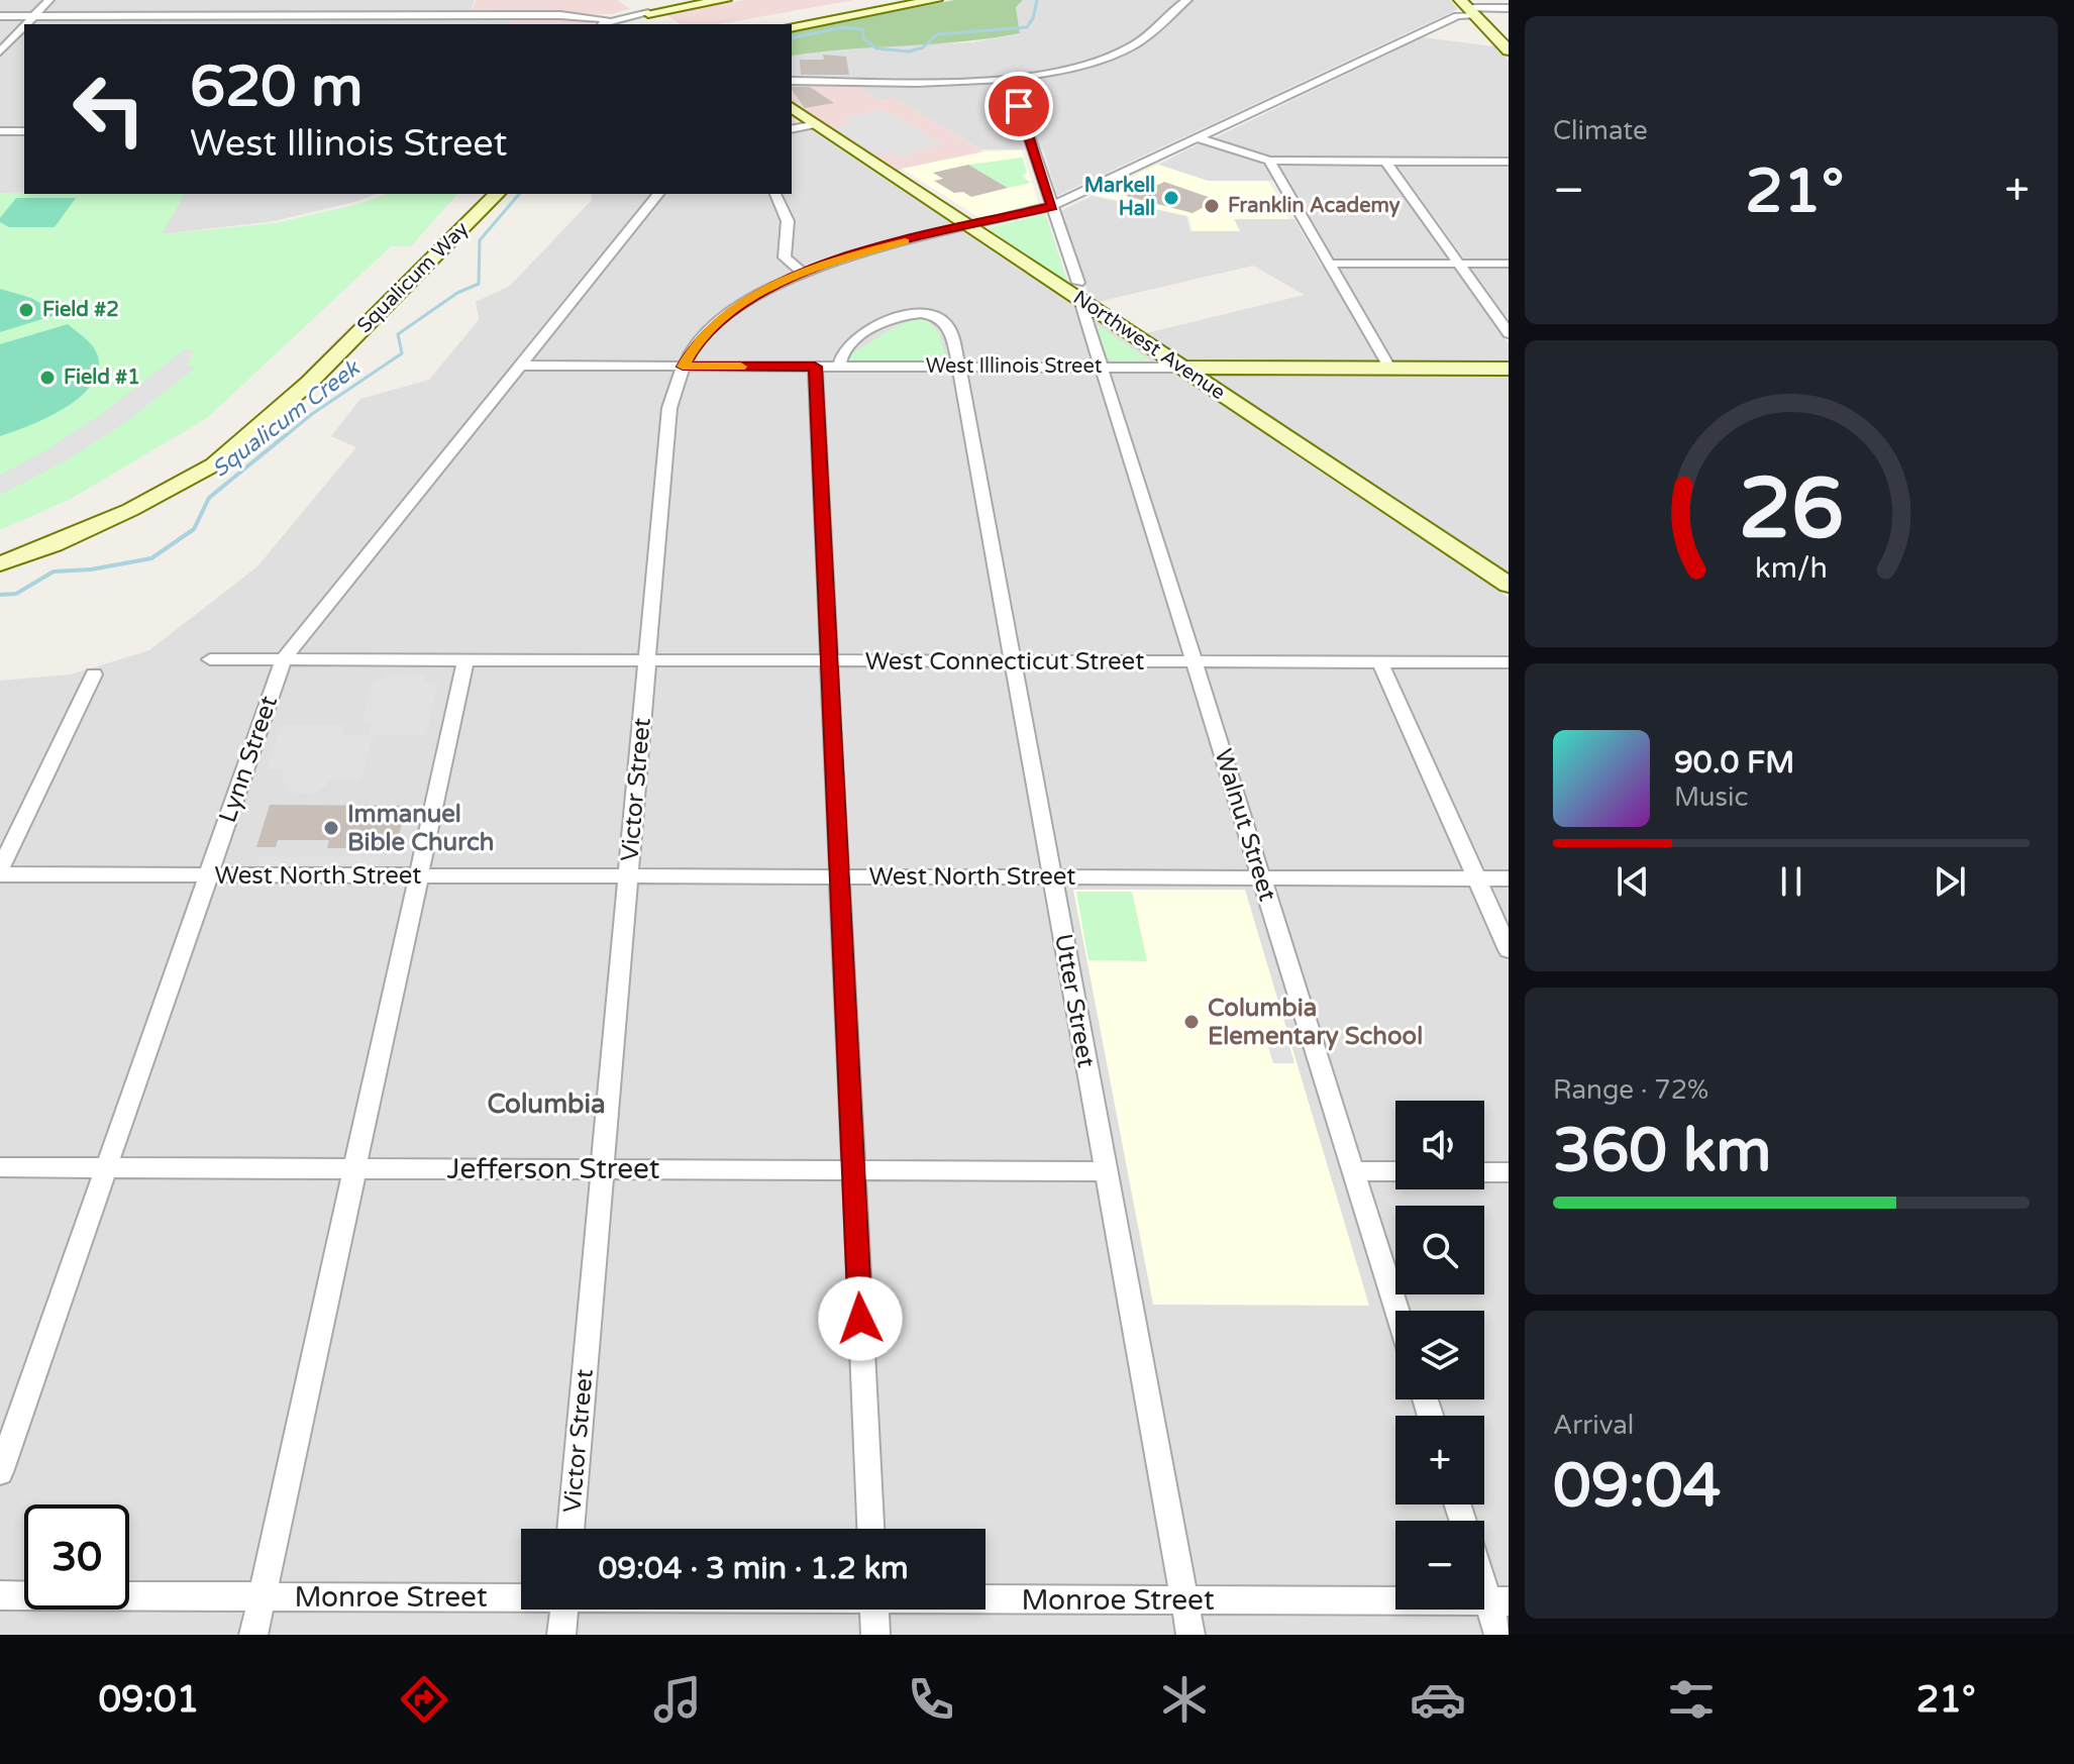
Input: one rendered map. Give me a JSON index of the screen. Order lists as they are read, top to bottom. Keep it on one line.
{"streets":{"street":["Squalicum Way","Northwest Avenue","West Illinois Street","West Connecticut Street","Lynn Street","Victor Street","Walnut Street","West North Street","Utter Street","Jefferson Street","Monroe Street"]},"crossings":[["Northwest Avenue","West Illinois Street"],["Northwest Avenue","Victor Street"],["Northwest Avenue","Walnut Street"],["West Illinois Street","Lynn Street"],["West Illinois Street","Victor Street"],["West Illinois Street","Walnut Street"],["West Illinois Street","Utter Street"],["West Connecticut Street","Lynn Street"],["West Connecticut Street","Victor Street"],["West Connecticut Street","Walnut Street"],["West Connecticut Street","Utter Street"],["Lynn Street","West North Street"],["Lynn Street","Jefferson Street"],["Victor Street","Walnut Street"],["Victor Street","West North Street"],["Victor Street","Jefferson Street"],["Walnut Street","West North Street"],["West North Street","Utter Street"],["Utter Street","Jefferson Street"],["Utter Street","Monroe Street"]],"districts":["Columbia"],"water":["Squalicum Creek"],"places":["Markell Hall","Franklin Academy","Field #2","Field #1","Immanuel Bible Church","Columbia Elementary School"],"page":{"tile":["Climate",["Range · 72%","360 km"],["Arrival","09:04"]],"turn":["620 m","West Illinois Street"],"heat":["−","21°","+"],"song":["90.0 FM","Music"],"map_buttons":["+","−"],"limit":"30","trip":"09:04 · 3 min · 1.2 km","tabs":["09:01","21°"],"gauge":["26","km/h"]}}
